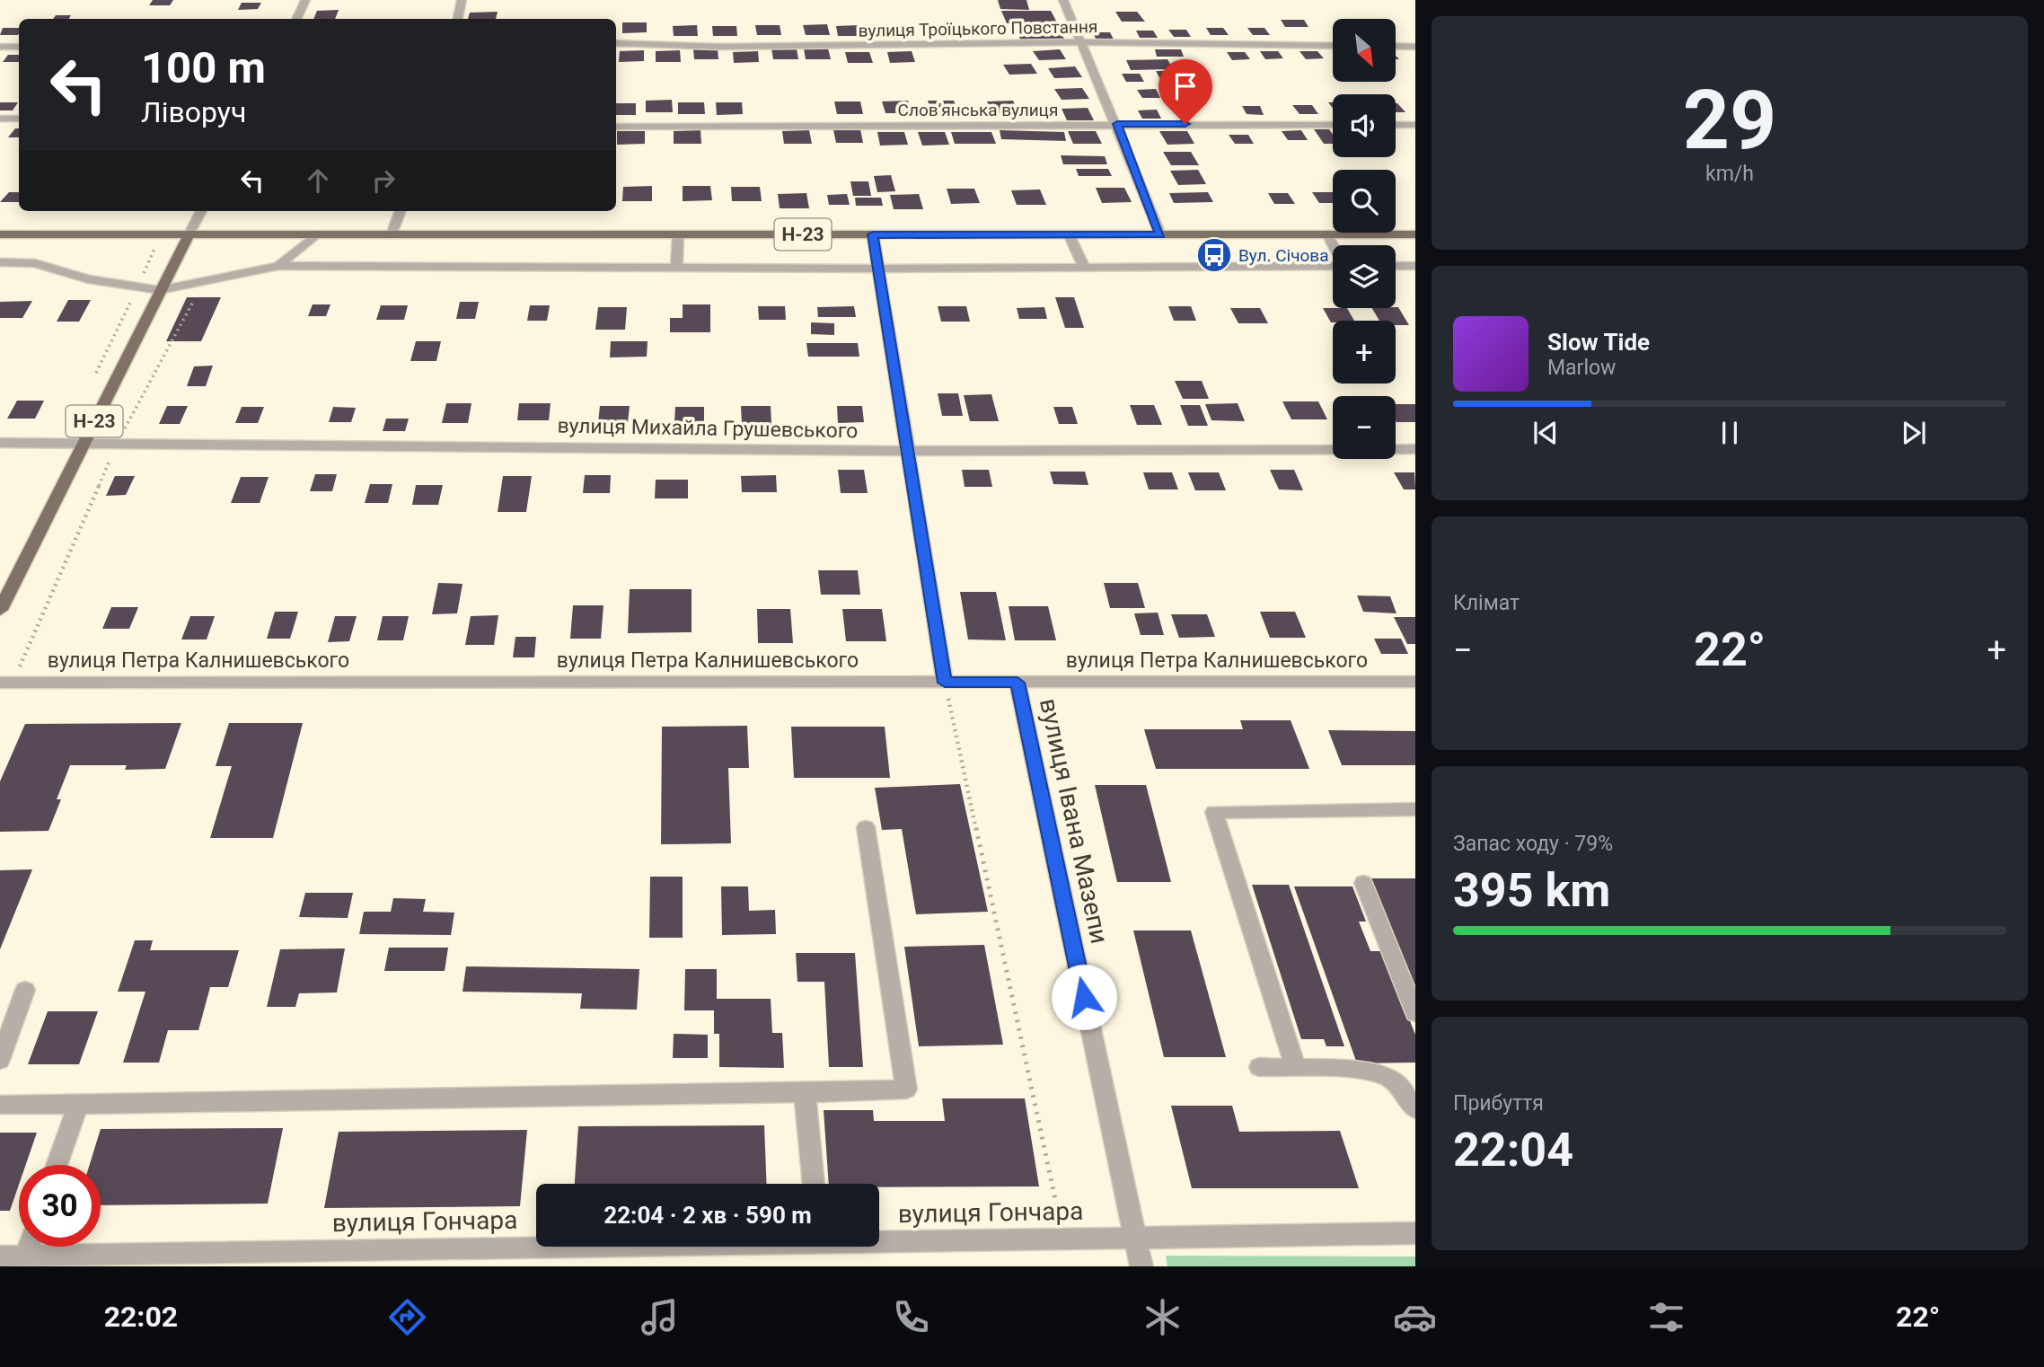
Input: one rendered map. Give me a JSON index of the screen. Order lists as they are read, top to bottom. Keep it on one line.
{"streets":{"main road":["Н-23"],"street":["вулиця Троїцького Повстання","Словʼянська вулиця","вулиця Михайла Грушевського","вулиця Петра Калнишевського","вулиця Івана Мазепи","вулиця Гончара"]},"crossings":[["Н-23","вулиця Михайла Грушевського"],["вулиця Петра Калнишевського","вулиця Івана Мазепи"],["вулиця Івана Мазепи","вулиця Гончара"]],"places":{"bus stop":["Вул. Січова"]},"north":"bottom right","page":{"tile":[["29","km/h"],"Клімат",["Запас ходу · 79%","395 km"],["Прибуття","22:04"]],"map_buttons":["+","−"],"turn":["100 m","Ліворуч"],"song":["Slow Tide","Marlow"],"heat":["−","22°","+"],"limit":"30","trip":"22:04 · 2 хв · 590 m","tabs":["22:02","22°"]}}
